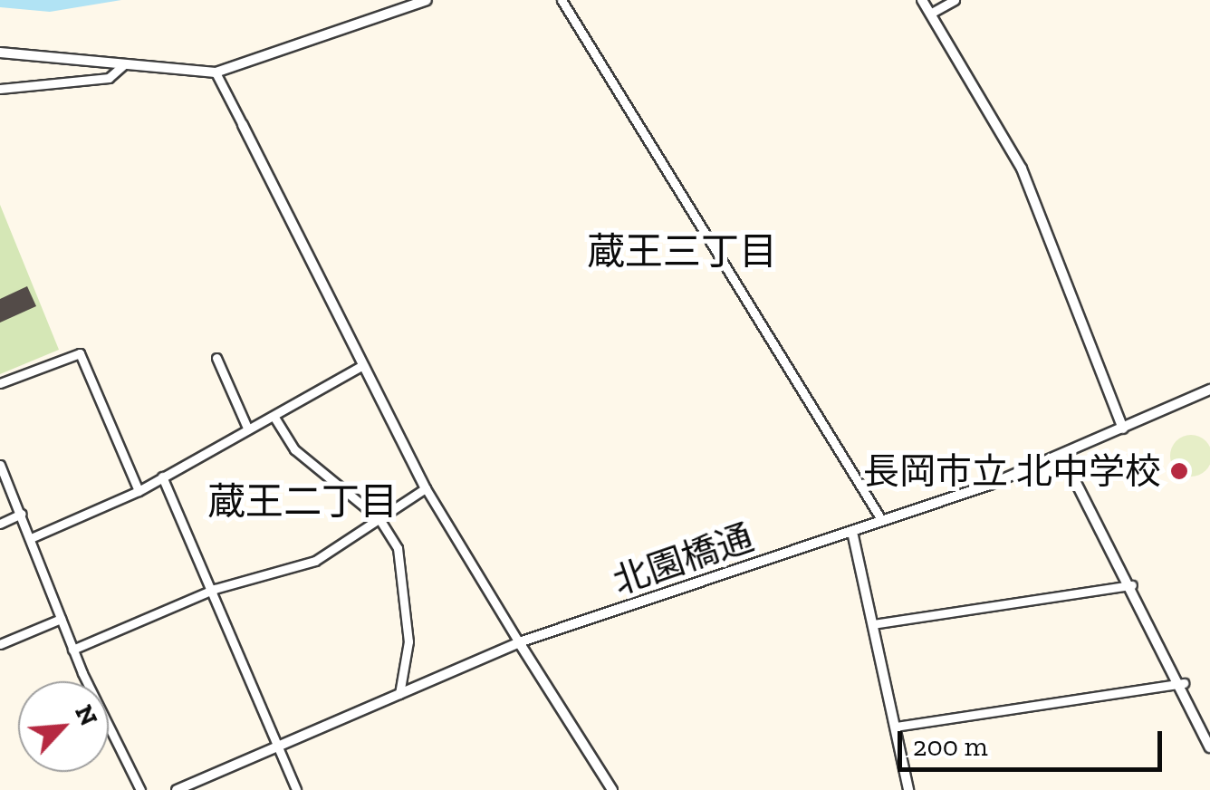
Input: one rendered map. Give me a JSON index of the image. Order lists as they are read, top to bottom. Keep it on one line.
{"streets":{"street":["北園橋通"]},"districts":["蔵王三丁目","蔵王二丁目"],"places":["長岡市立 北中学校"],"scale_bar":"200 m","north":"top right"}
